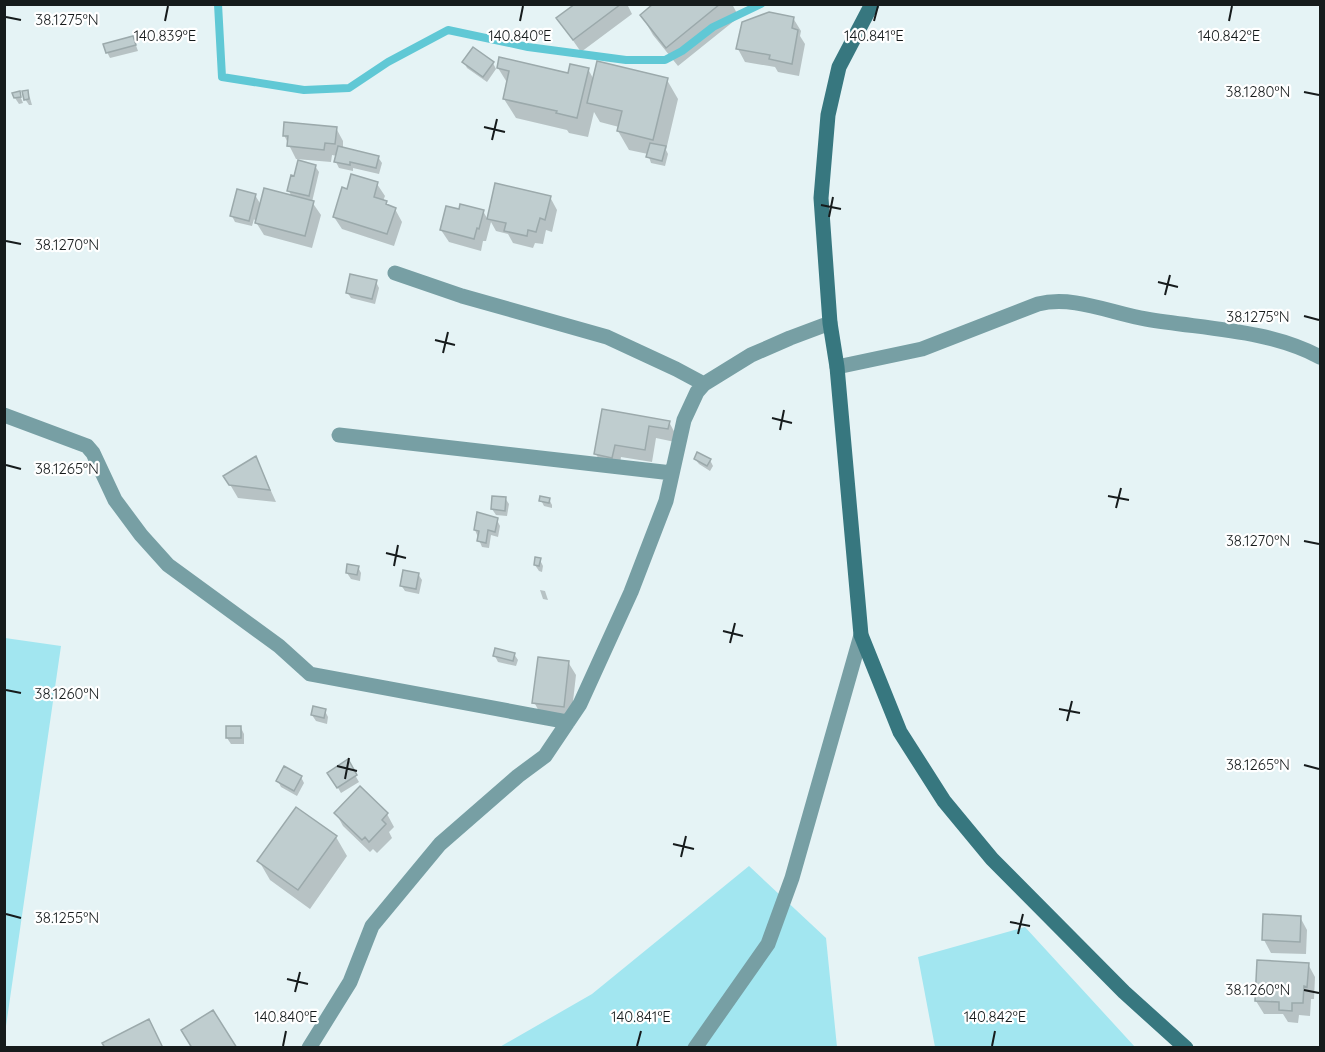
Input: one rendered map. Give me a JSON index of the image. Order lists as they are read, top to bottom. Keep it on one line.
{"coordinates":["38.1275°N","140.839°E","140.840°E","140.841°E","140.842°E","38.1280°N","38.1270°N","38.1265°N","38.1260°N","38.1255°N"]}
